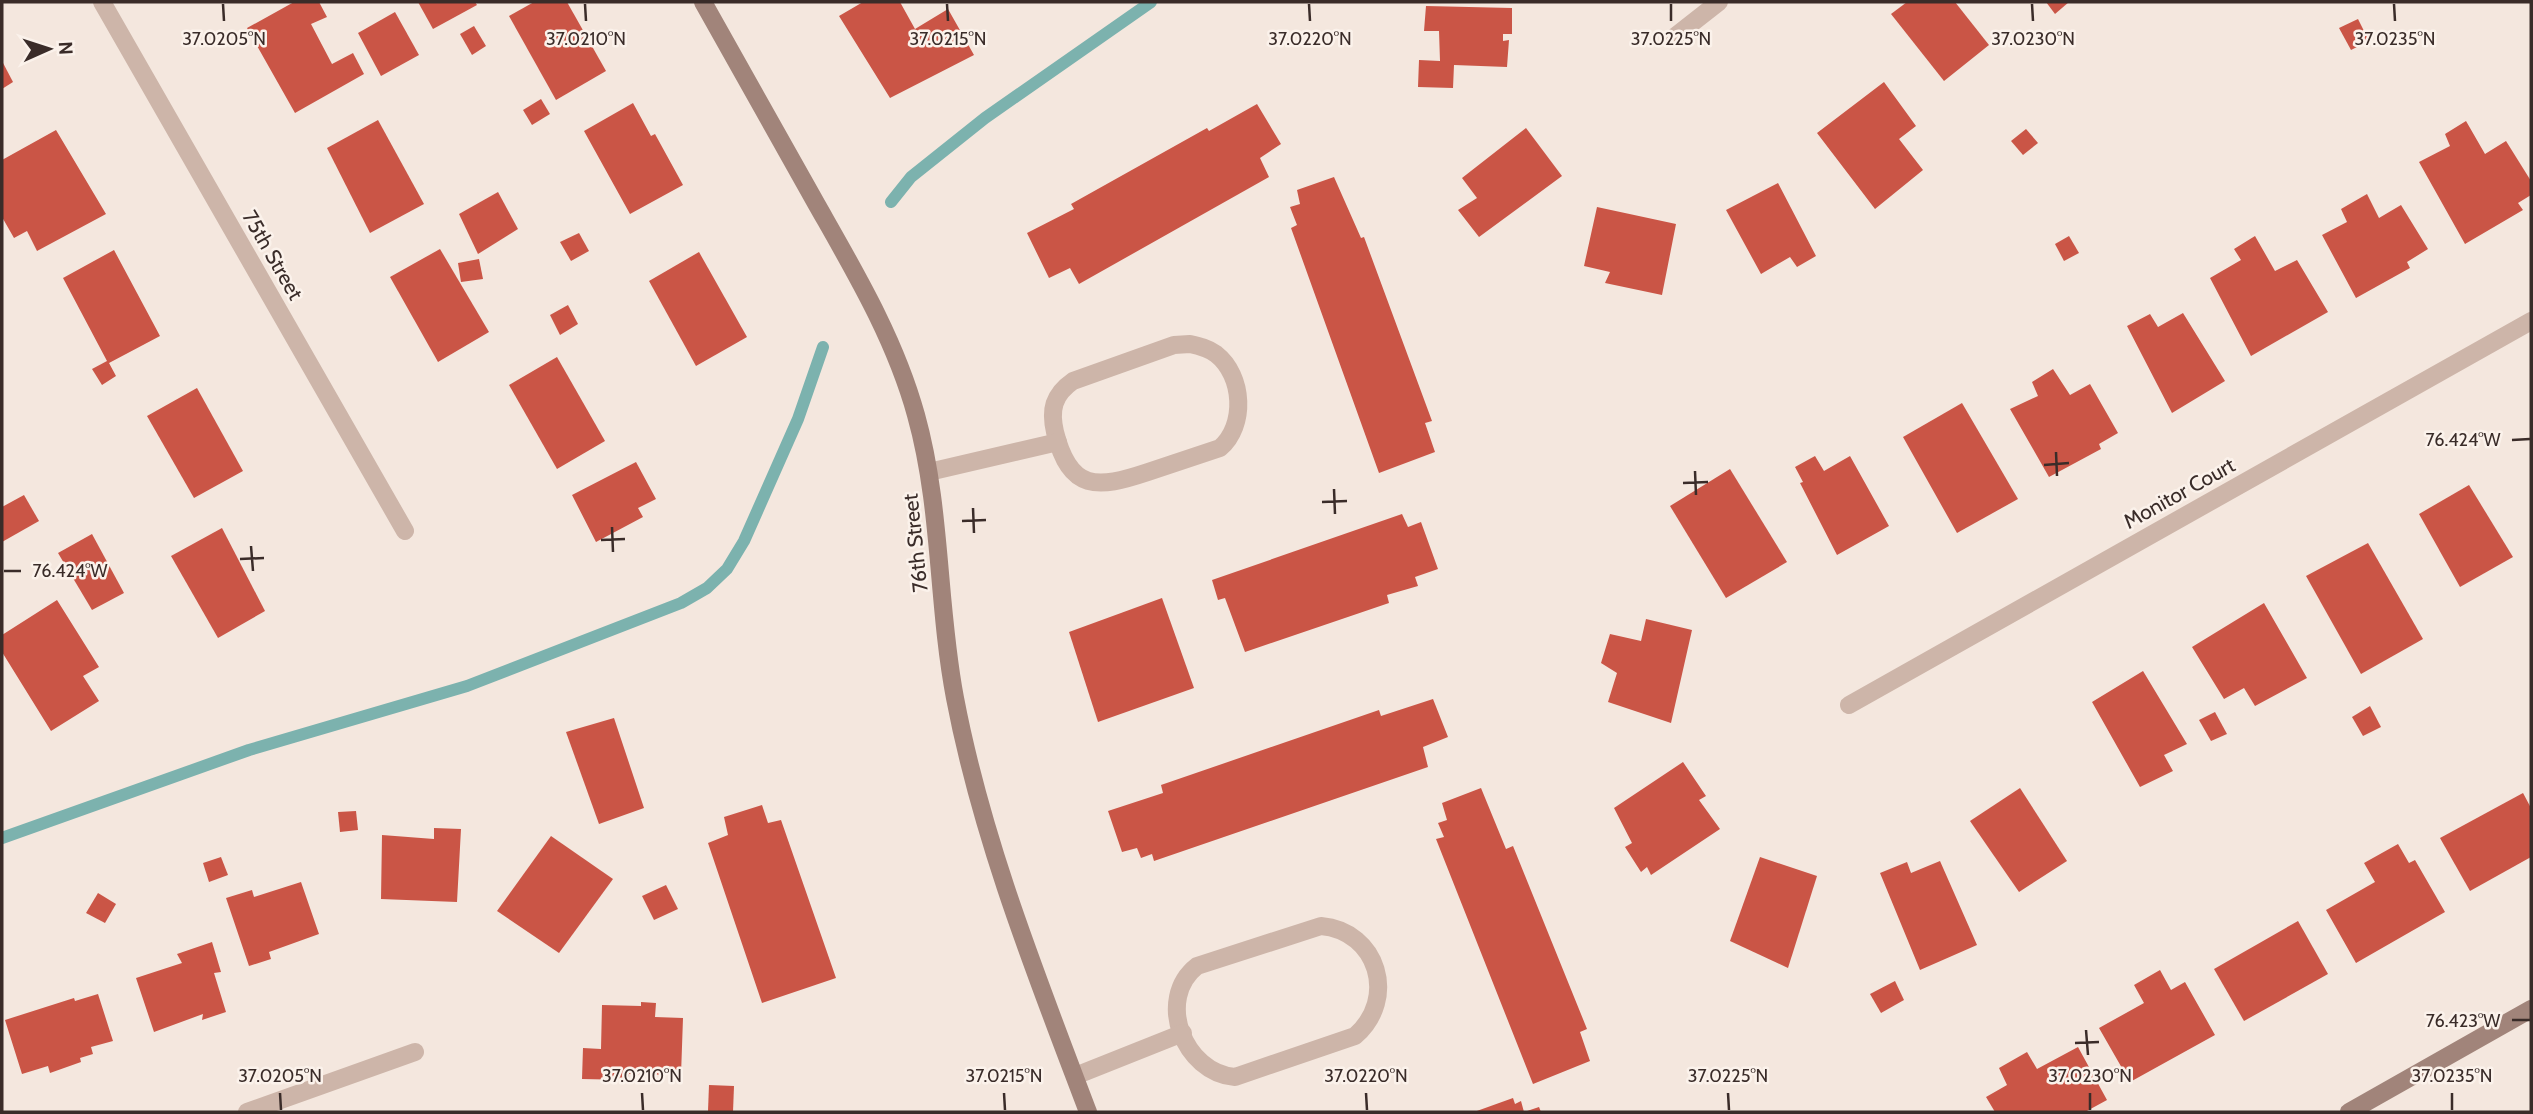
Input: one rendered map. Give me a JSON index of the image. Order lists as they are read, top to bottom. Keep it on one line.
{"streets":{"street":["75th Street","Monitor Court","76th Street"]},"north":"right","coordinates":["37.0205°N","37.0210°N","37.0215°N","37.0220°N","37.0225°N","37.0230°N","37.0235°N","76.424°W","76.423°W"]}
